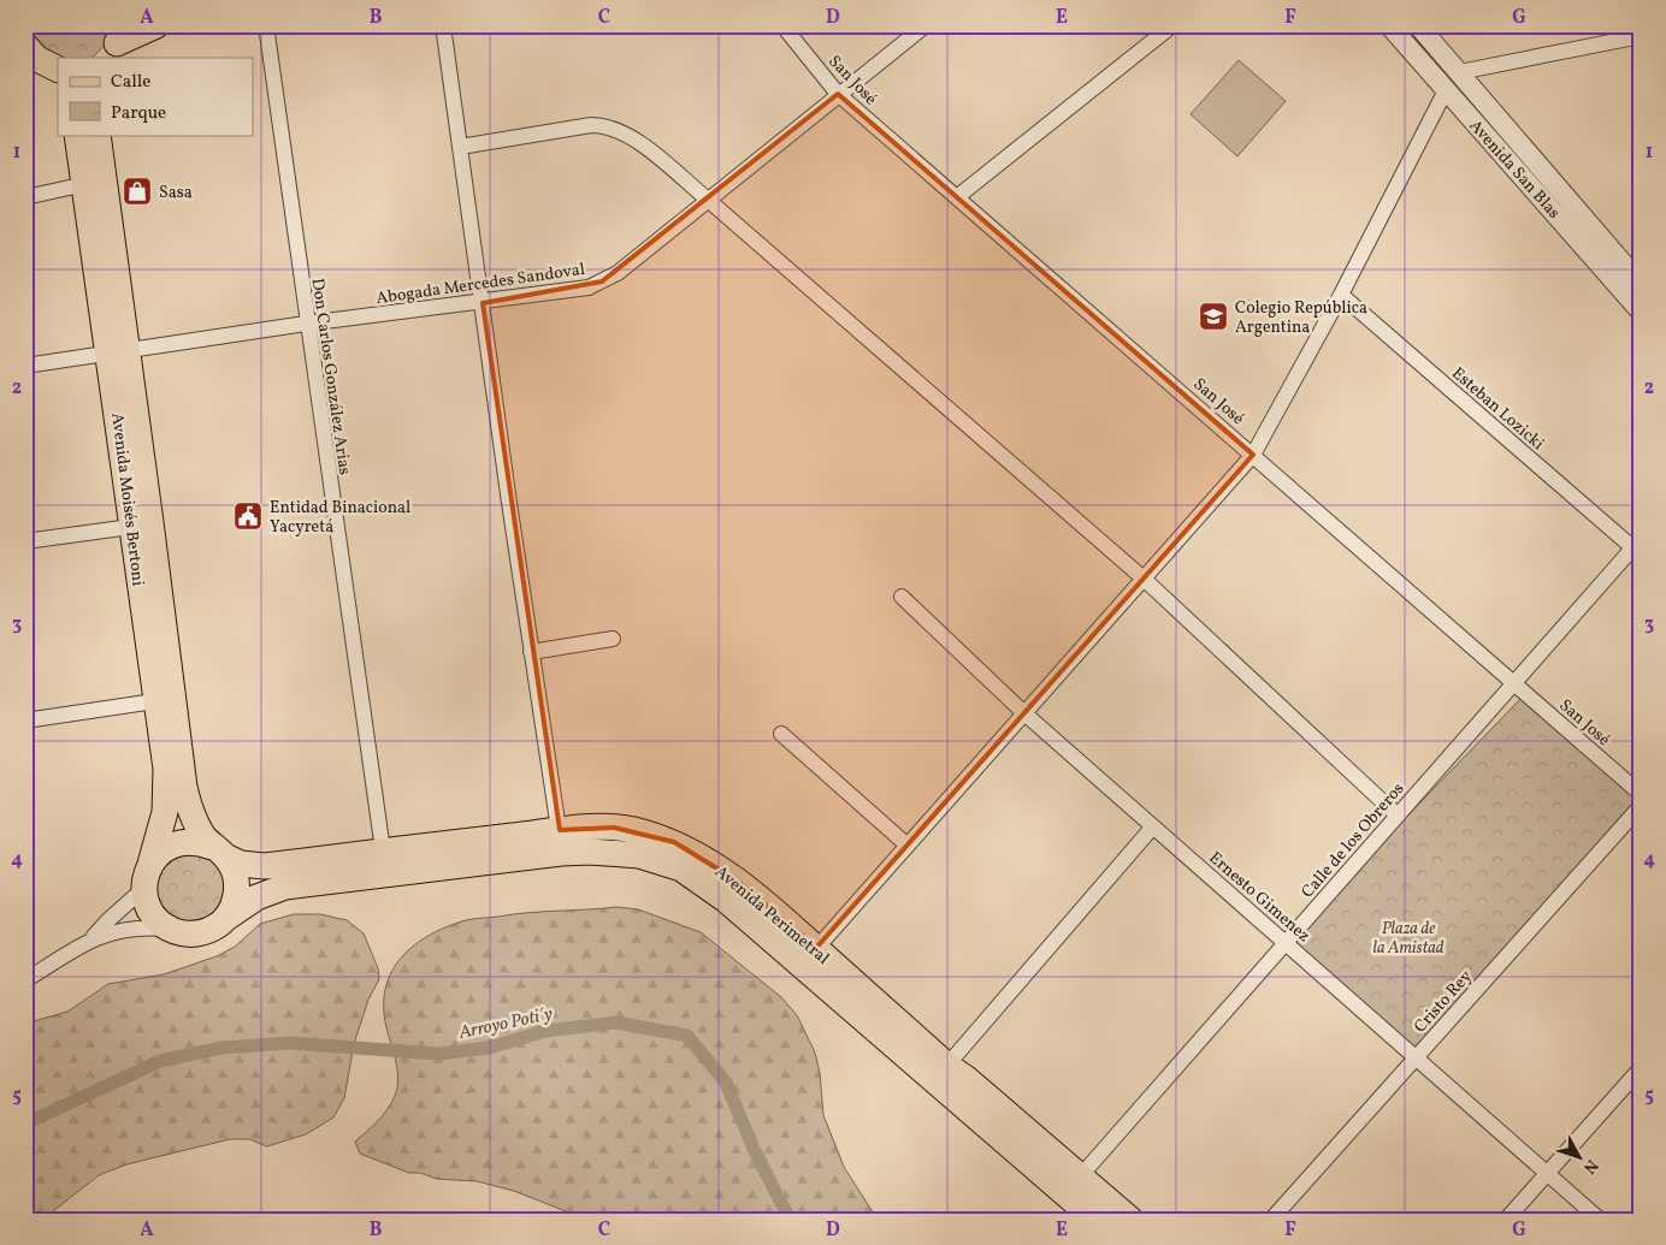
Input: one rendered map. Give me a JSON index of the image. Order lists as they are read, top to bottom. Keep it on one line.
{"streets":{"main road":["Avenida Moisés Bertoni","Avenida Perimetral"],"street":["San José","Avenida San Blas","Abogada Mercedes Sandoval","Don Carlos González Arias","Esteban Lozicki","Calle de los Obreros","Ernesto Gimenez","Cristo Rey"]},"crossings":[["San José","Abogada Mercedes Sandoval"],["San José","Calle de los Obreros"],["Abogada Mercedes Sandoval","Don Carlos González Arias"],["Abogada Mercedes Sandoval","Avenida Moisés Bertoni"],["Don Carlos González Arias","Avenida Perimetral"],["Esteban Lozicki","Calle de los Obreros"],["Avenida Moisés Bertoni","Avenida Perimetral"],["Calle de los Obreros","Ernesto Gimenez"],["Calle de los Obreros","Avenida Perimetral"],["Ernesto Gimenez","Cristo Rey"]],"water":["Arroyo Poti´y"],"parks":["Plaza de la Amistad"],"places":{"shop":["Sasa"],"school or university":["Colegio República Argentina"],"public building":["Entidad Binacional Yacyretá"]},"legend":["Calle","Parque"],"north":"bottom right","grid":{"columns":["A","B","C","D","E","F","G"],"rows":["1","2","3","4","5"]}}
